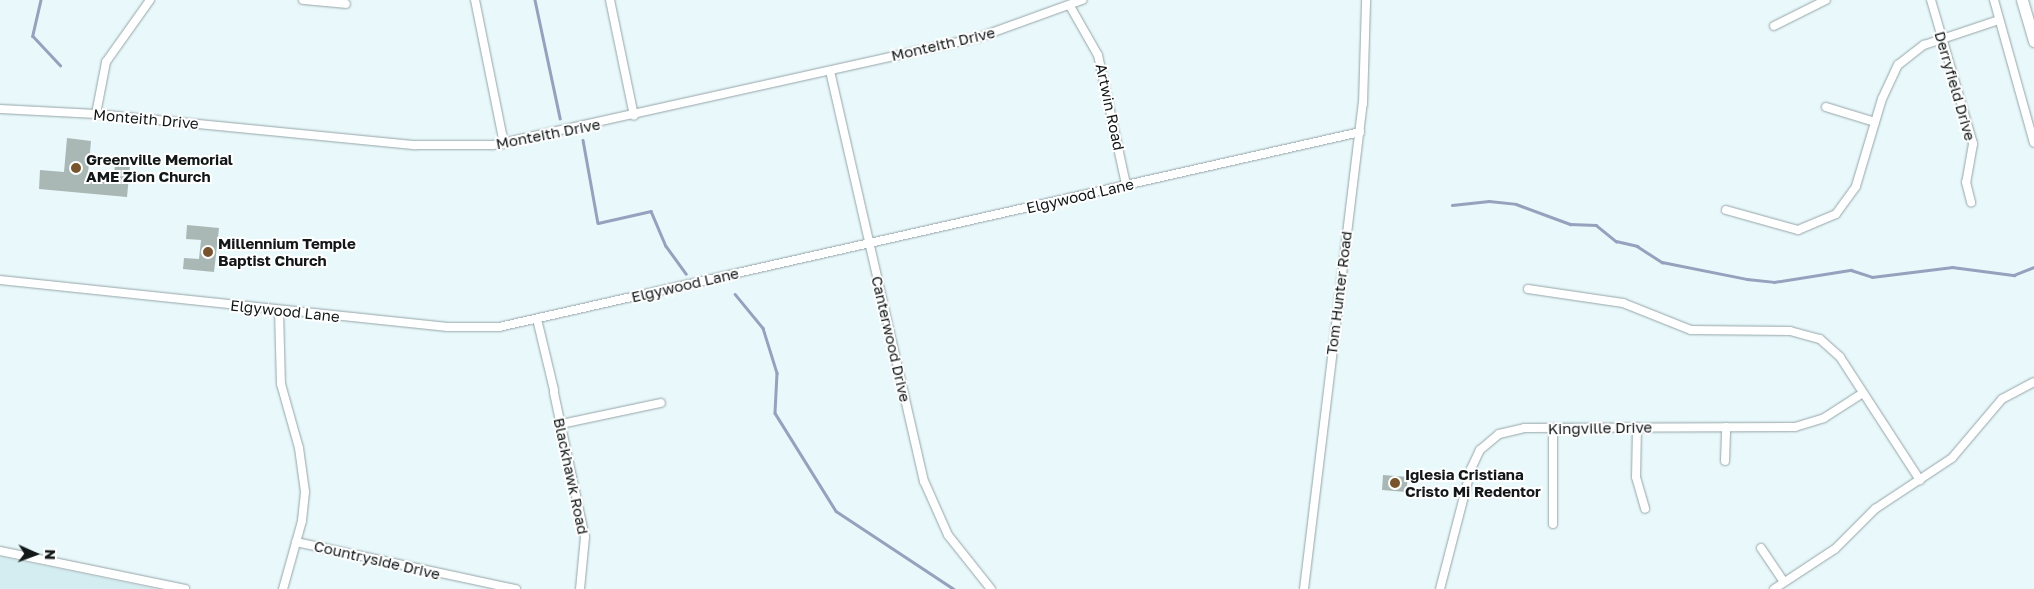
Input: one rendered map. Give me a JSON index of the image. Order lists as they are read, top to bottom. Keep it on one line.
{"streets":{"street":["Monteith Drive","Derryfield Drive","Artwin Road","Elgywood Lane","Tom Hunter Road","Canterwood Drive","Kingville Drive","Blackhawk Road","Countryside Drive"]},"crossings":[["Monteith Drive","Artwin Road"],["Monteith Drive","Canterwood Drive"],["Artwin Road","Elgywood Lane"],["Elgywood Lane","Tom Hunter Road"],["Elgywood Lane","Canterwood Drive"],["Elgywood Lane","Blackhawk Road"]],"places":["Greenville Memorial AME Zion Church","Millennium Temple Baptist Church","Iglesia Cristiana Cristo Mi Redentor"],"north":"right"}
